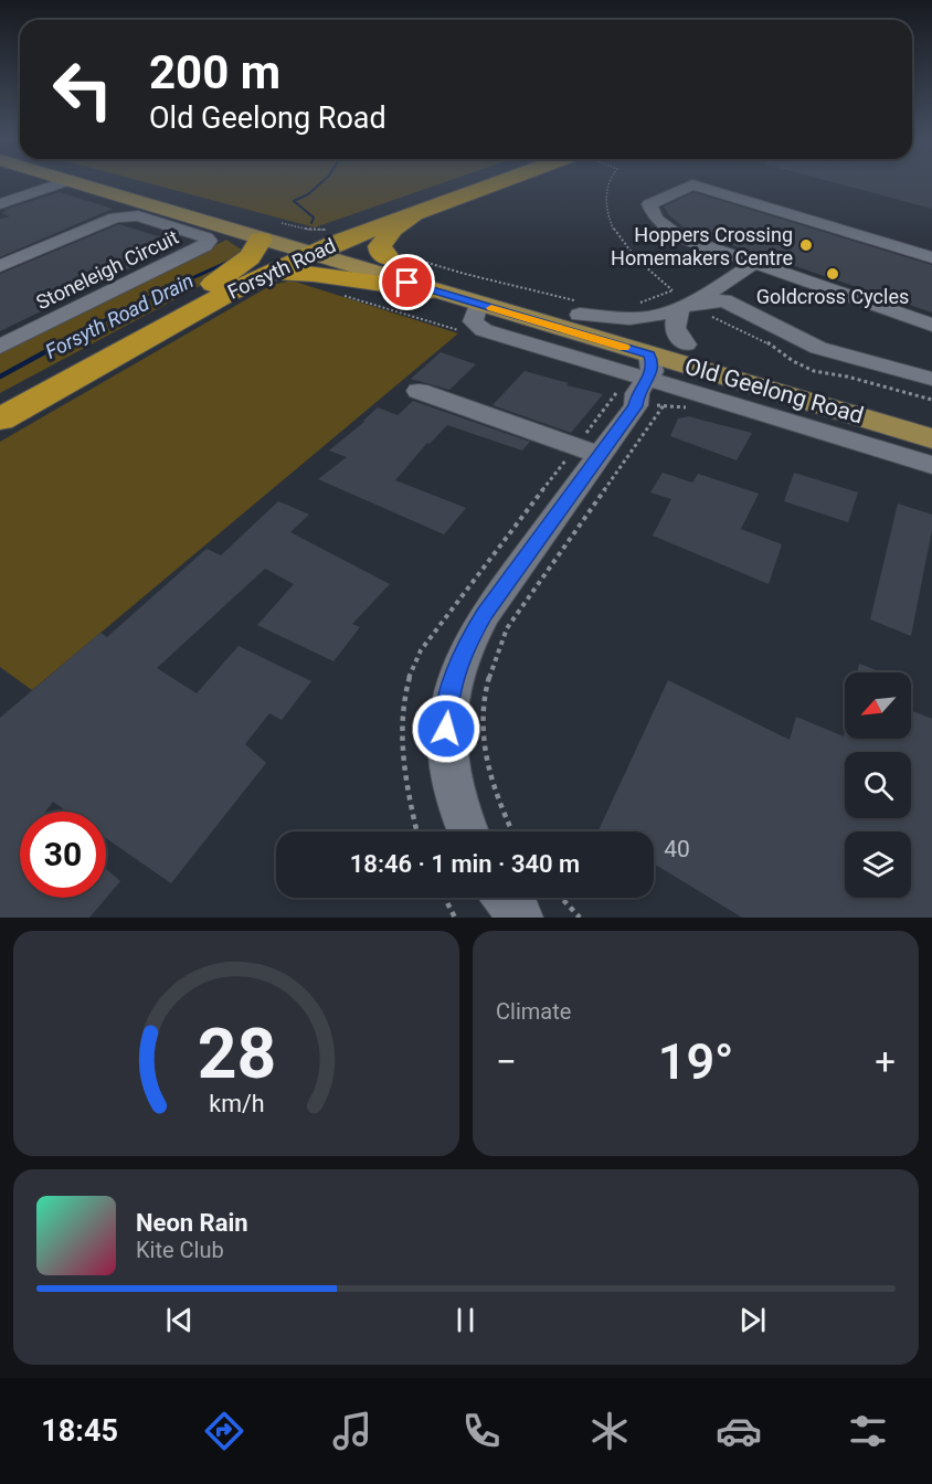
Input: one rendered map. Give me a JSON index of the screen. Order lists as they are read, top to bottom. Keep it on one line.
{"streets":{"highway":["Forsyth Road"],"main road":["Old Geelong Road"],"street":["Stoneleigh Circuit"]},"crossings":[["Forsyth Road","Old Geelong Road"]],"water":["Forsyth Road Drain"],"places":["Hoppers Crossing Homemakers Centre","Goldcross Cycles"],"house_numbers":["40"],"north":"bottom left","page":{"turn":["200 m","Old Geelong Road"],"limit":"30","trip":"18:46 · 1 min · 340 m","tile":"Climate","heat":["−","19°","+"],"song":["Neon Rain","Kite Club"],"tabs":"18:45","gauge":["28","km/h"]}}
